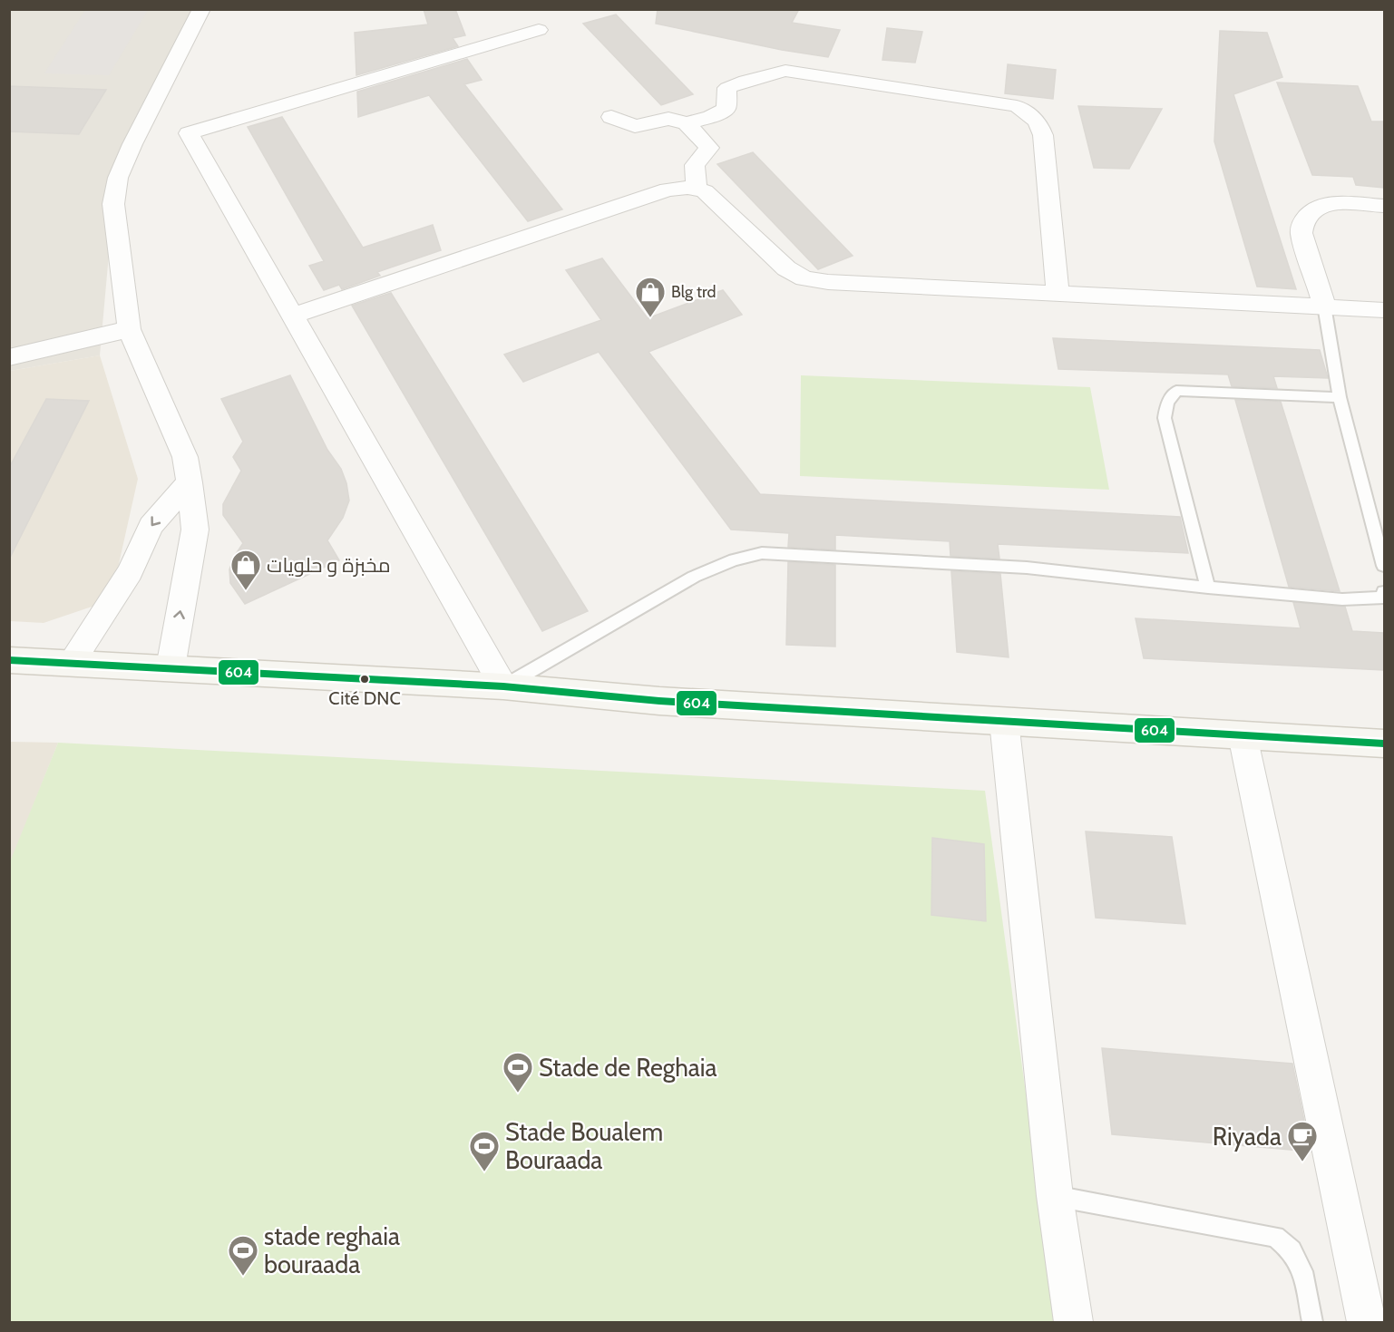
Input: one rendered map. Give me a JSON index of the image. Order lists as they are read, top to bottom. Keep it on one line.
{"places":{"shop":["Blg trd","مخبزة و حلويات"],"other":["Cité DNC"],"sports":["Stade de Reghaia","Stade Boualem Bouraada","stade reghaia bouraada"],"cafe":["Riyada"]},"lines":["transit line 604"]}
